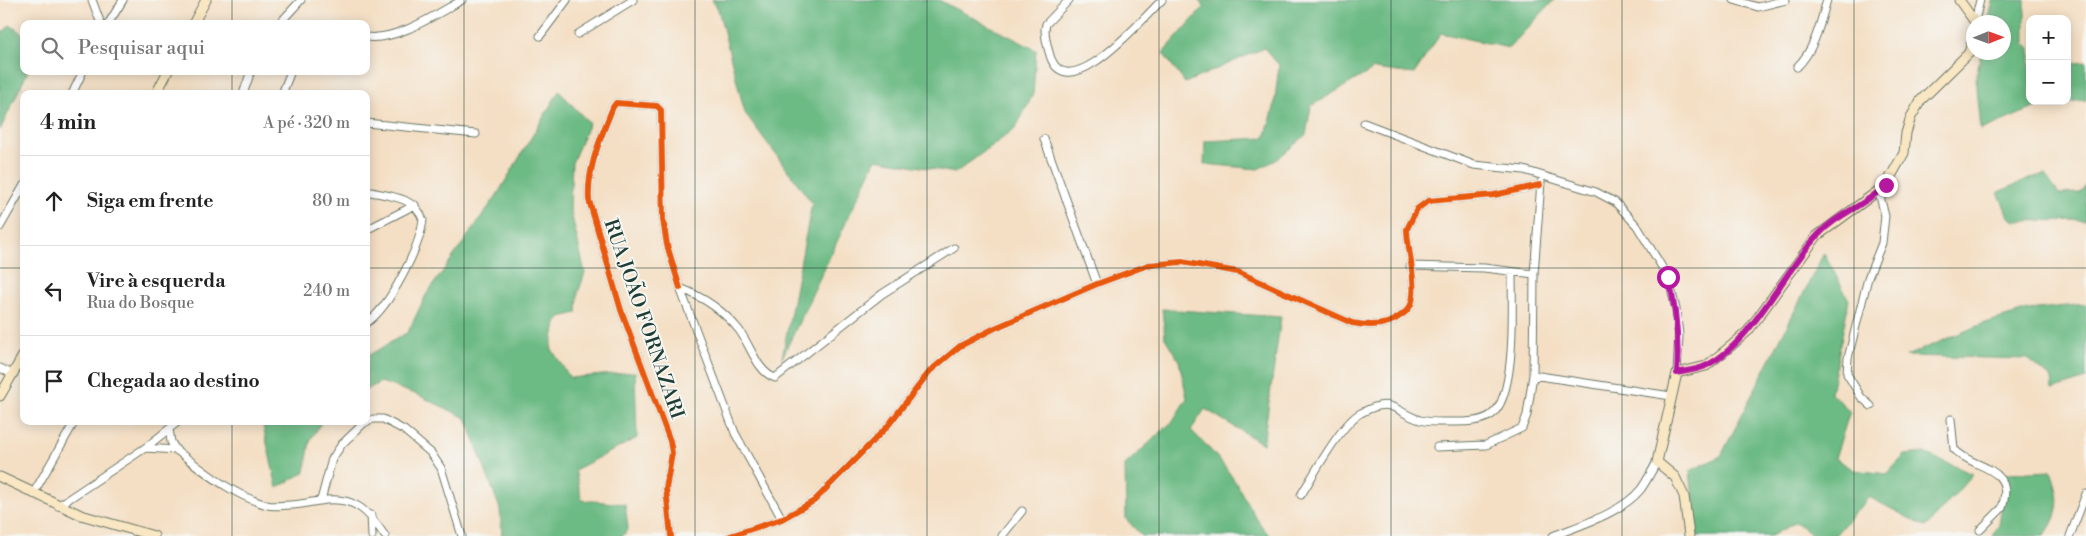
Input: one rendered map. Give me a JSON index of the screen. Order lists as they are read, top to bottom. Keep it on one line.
{"streets":{"street":["RUA JOÃO FORNAZARI"]},"north":"right","page":{"map_buttons":["+","−"],"search":"Pesquisar aqui","heading":["4 min","A pé · 320 m"],"list":[["Siga em frente","80 m"],["Vire à esquerda","Rua do Bosque","240 m"],"Chegada ao destino"]}}
